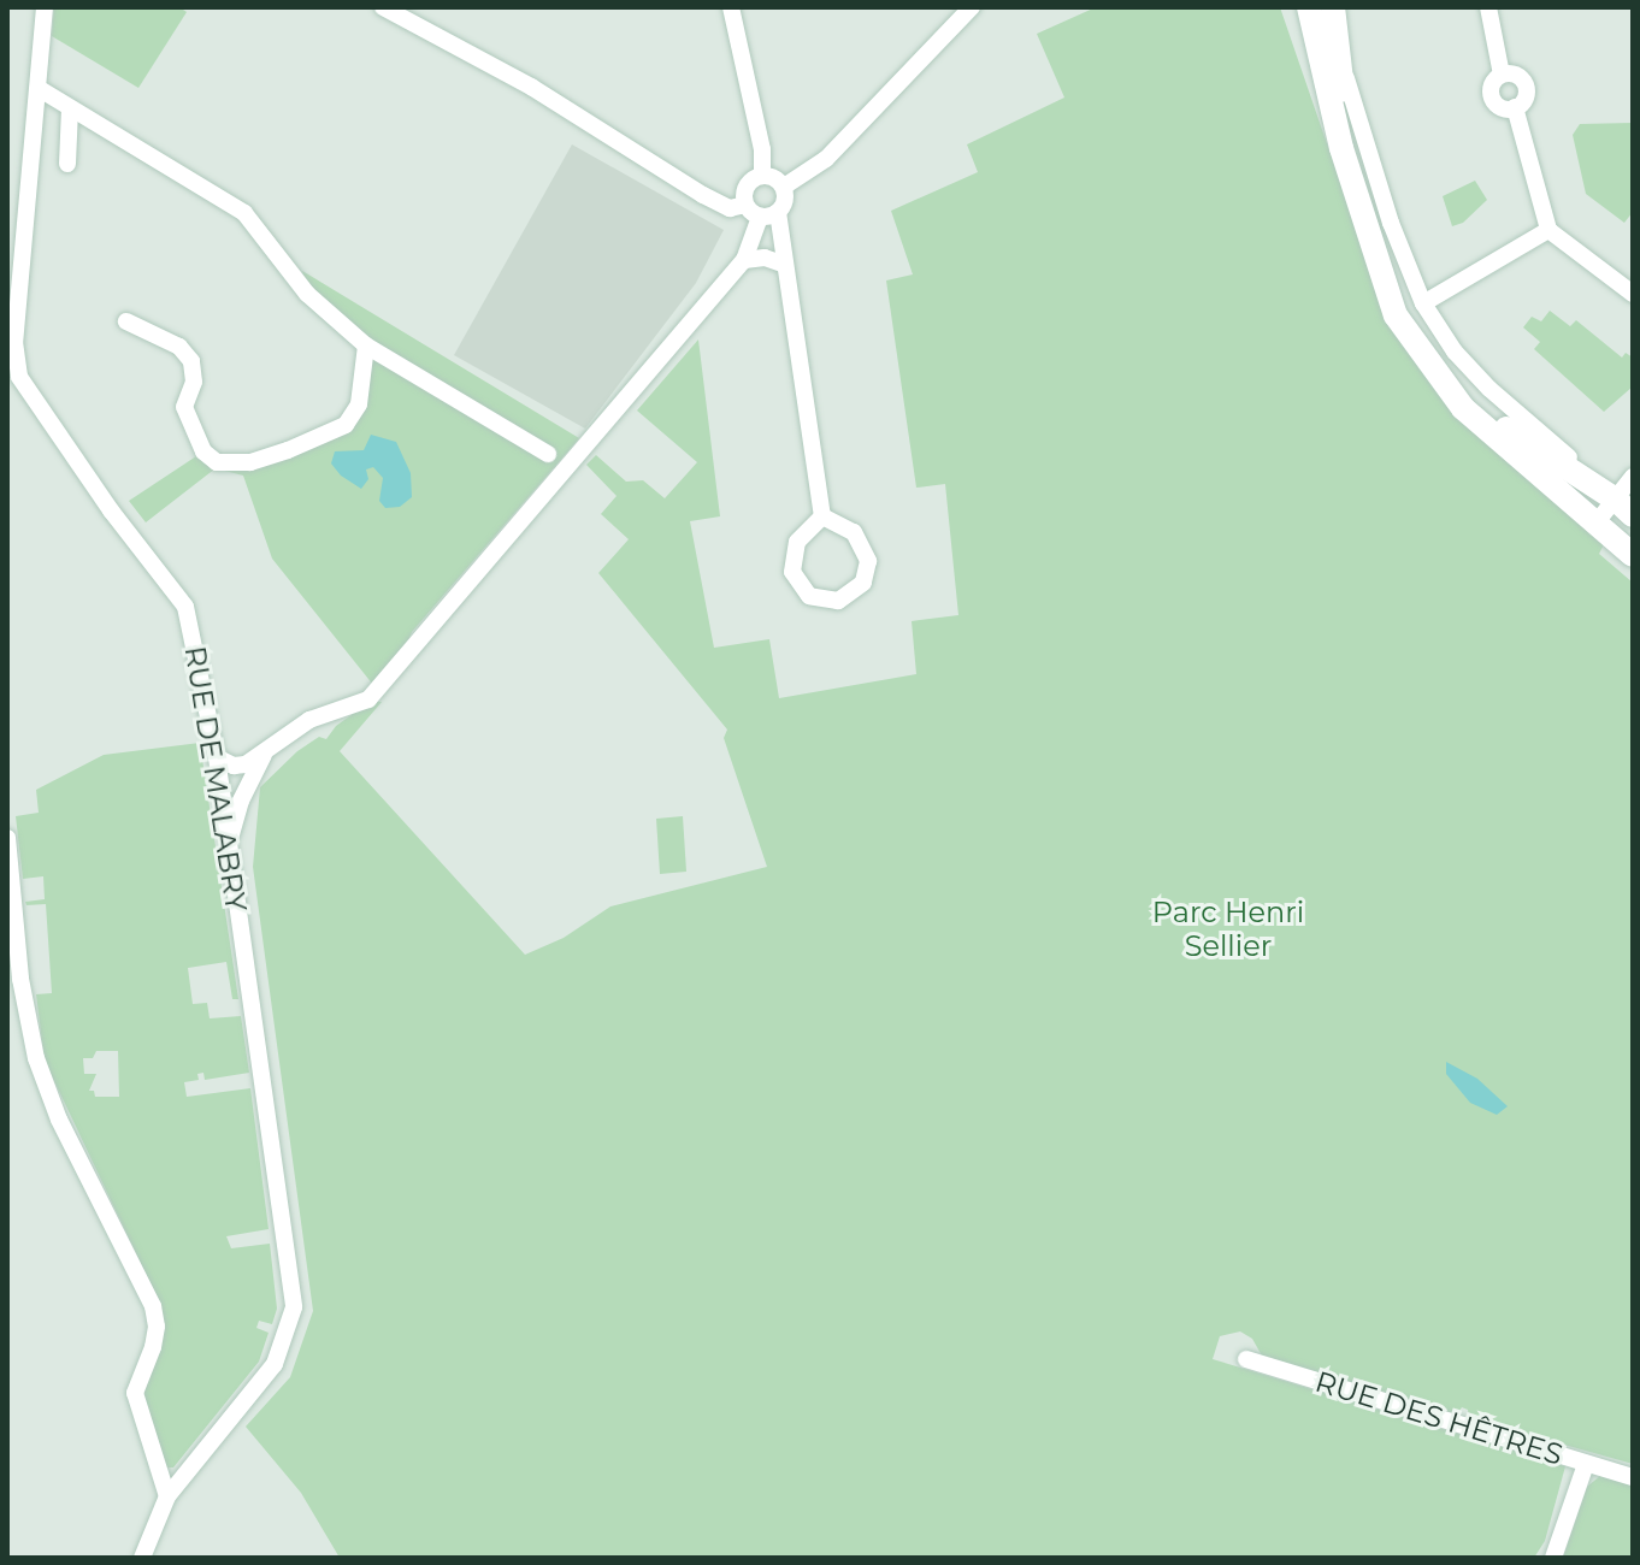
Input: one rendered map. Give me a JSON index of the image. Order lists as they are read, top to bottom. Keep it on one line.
{"streets":{"street":["RUE DE MALABRY","RUE DES HÊTRES"]},"parks":["Parc Henri Sellier"]}
